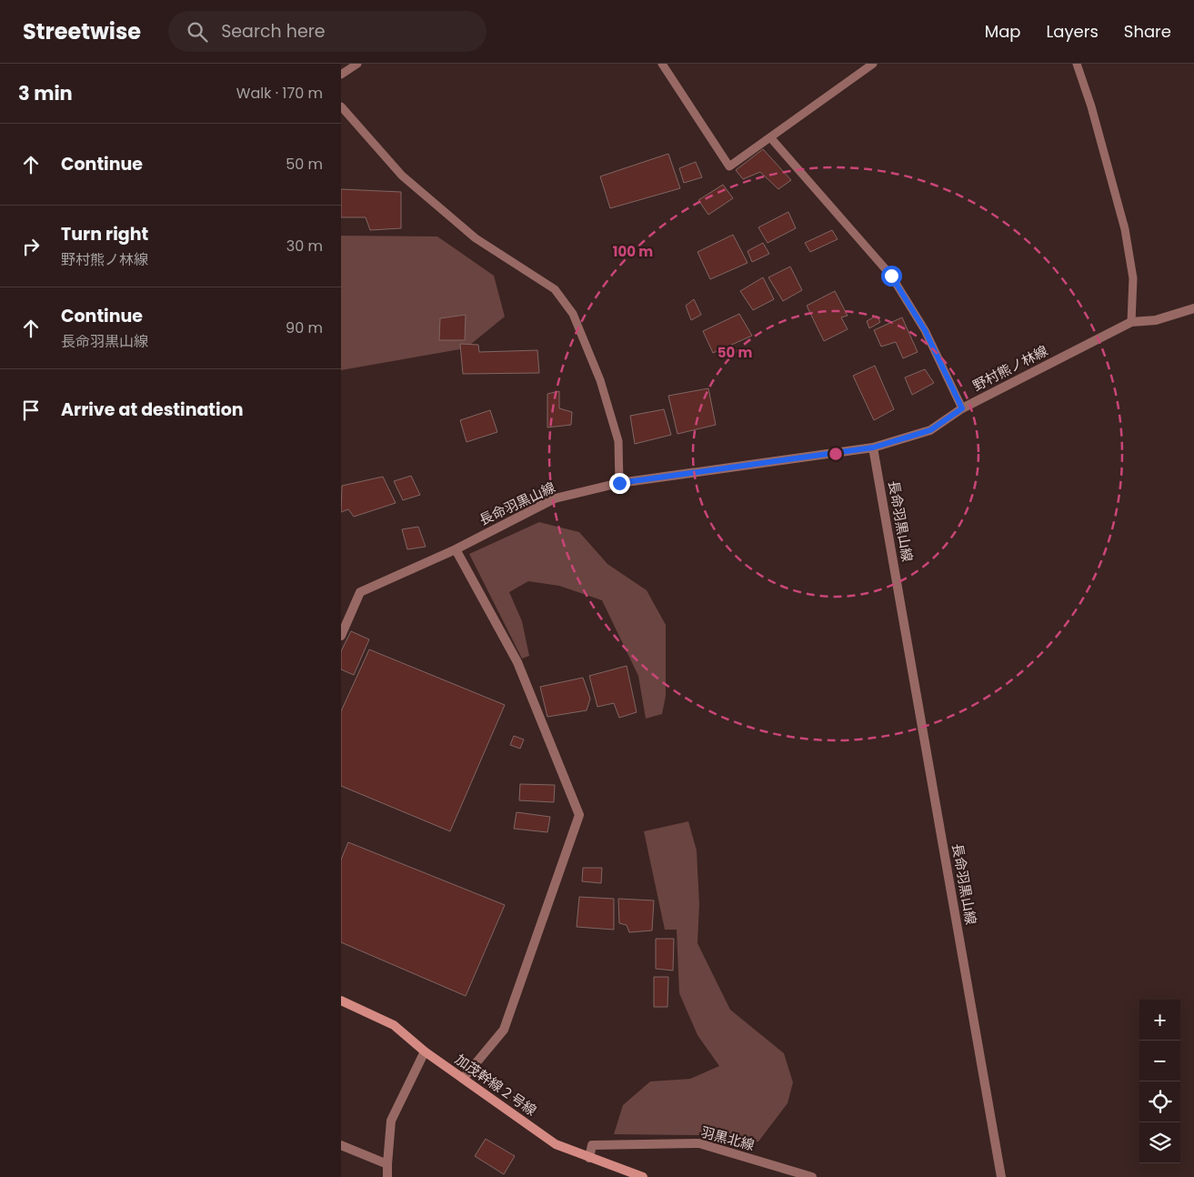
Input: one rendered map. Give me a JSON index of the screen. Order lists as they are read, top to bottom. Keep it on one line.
{"streets":{"street":["野村熊ノ林線","長命羽黒山線","加茂幹線２号線","羽黒北線"]},"crossings":[["野村熊ノ林線","長命羽黒山線"],["加茂幹線２号線","羽黒北線"]],"page":{"header":"Streetwise","search":"Search here","nav":["Map","Layers","Share"],"heading":["3 min","Walk · 170 m"],"list":[["Continue","50 m"],["Turn right","野村熊ノ林線","30 m"],["Continue","長命羽黒山線","90 m"],"Arrive at destination"],"map_buttons":["+","−"]},"rings":["100 m","50 m"]}
